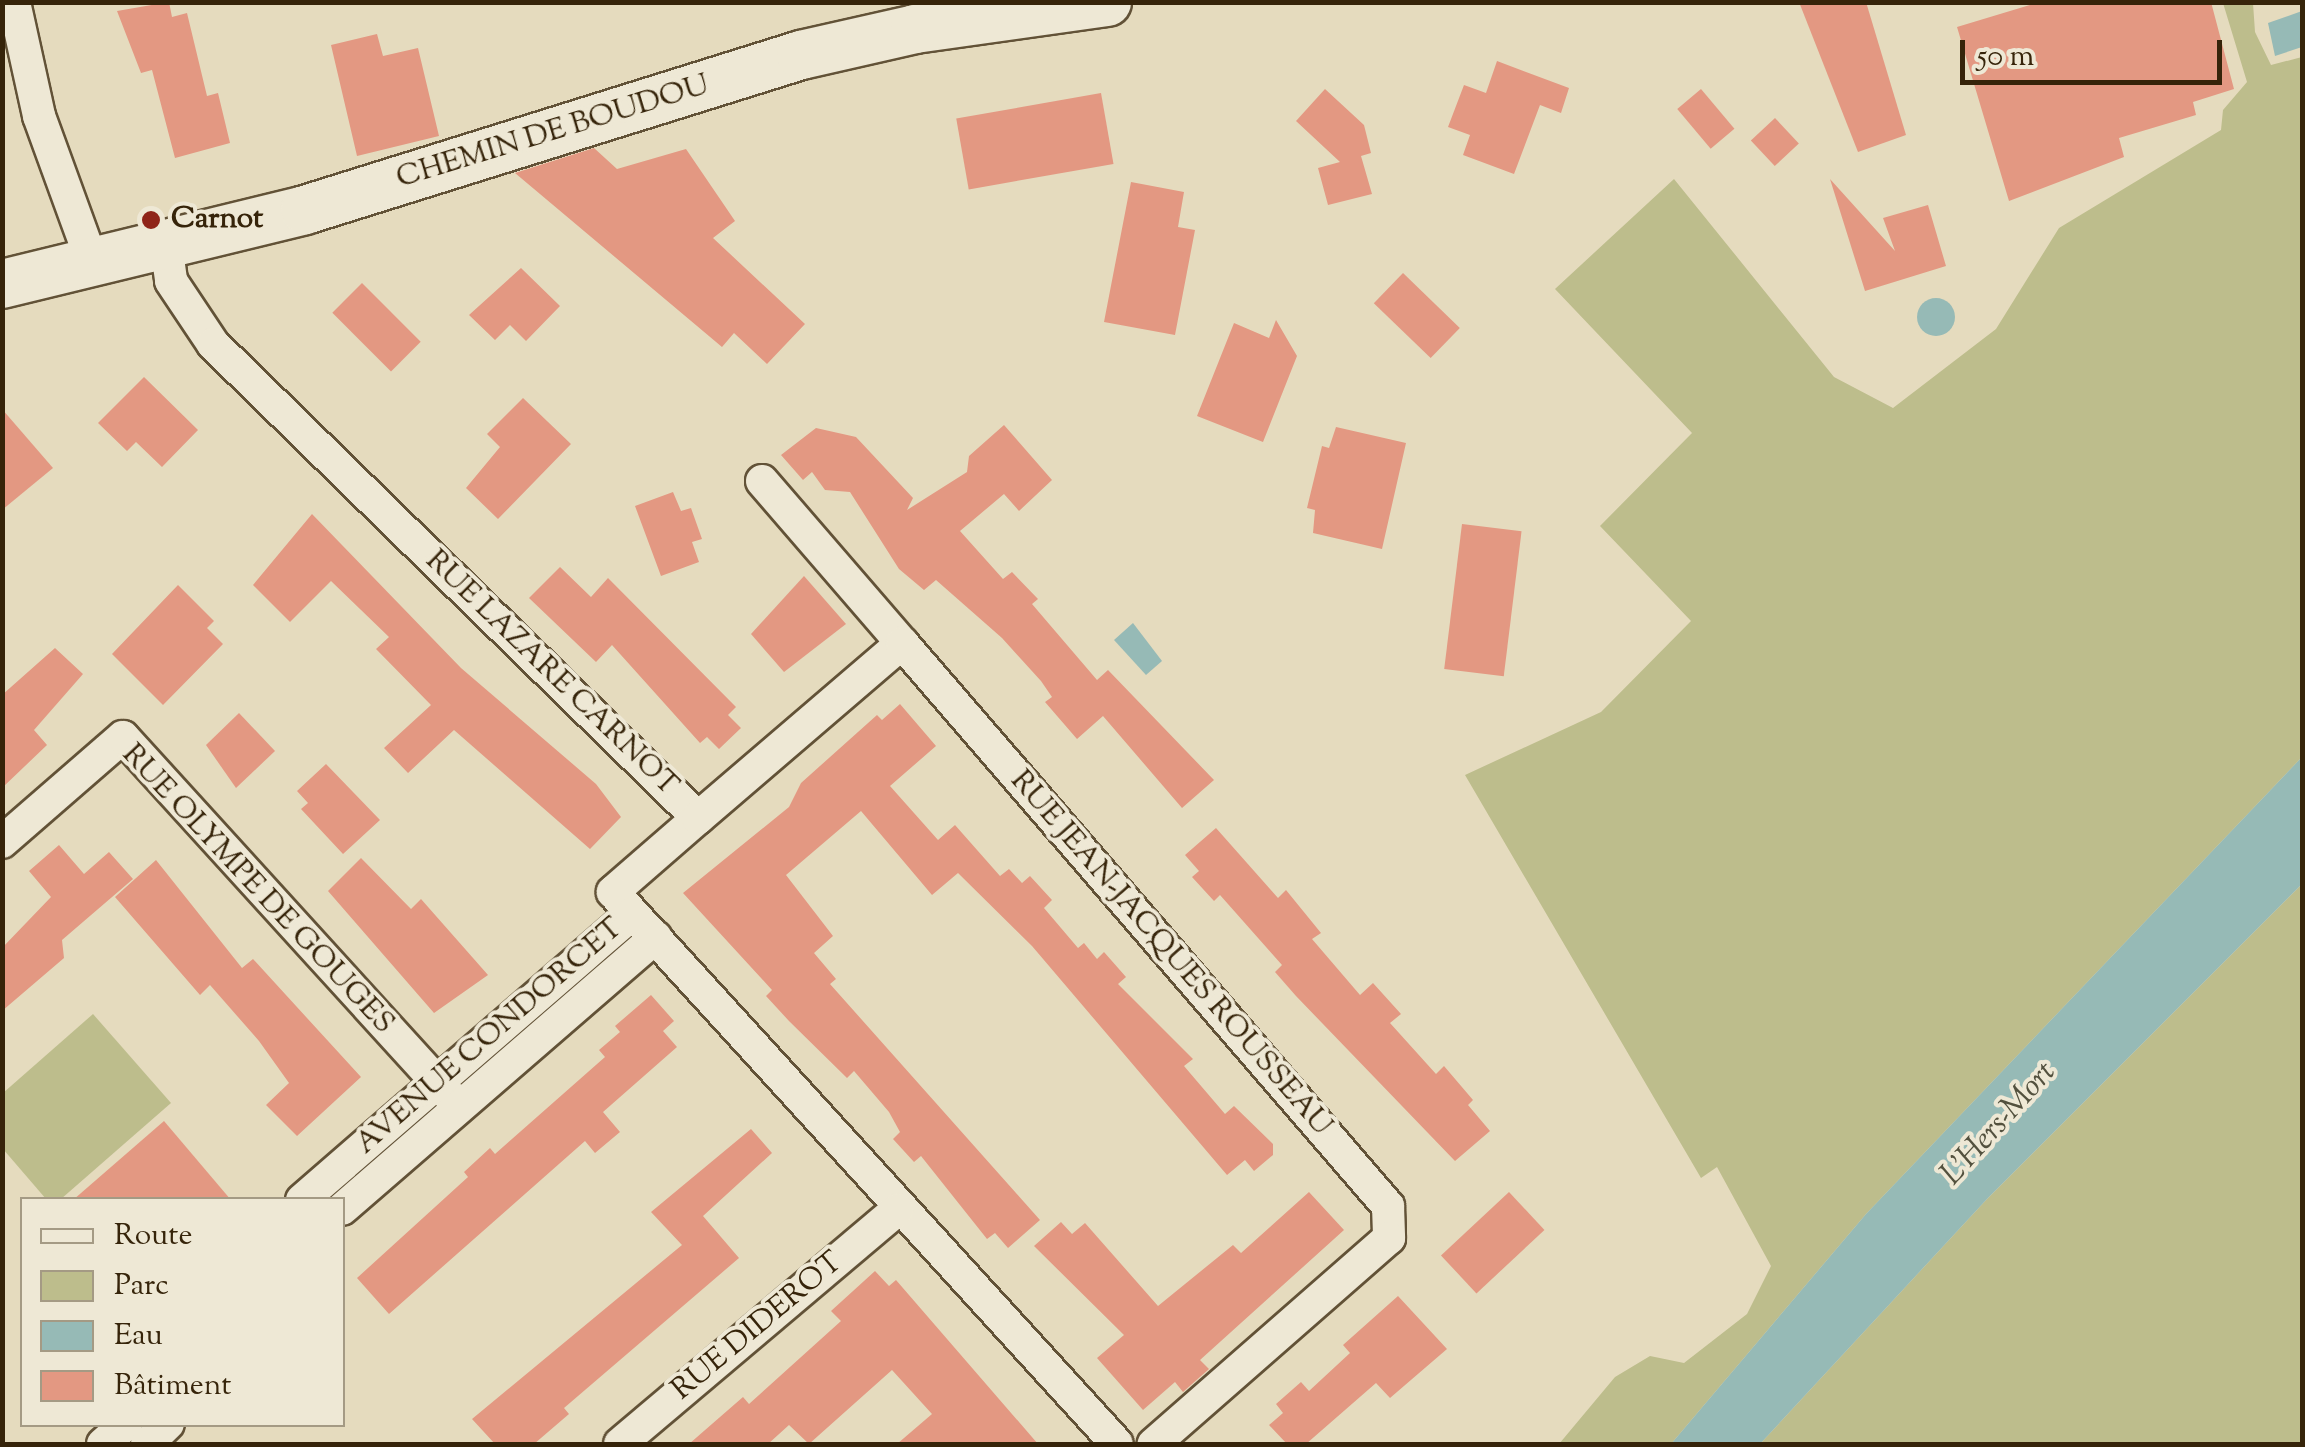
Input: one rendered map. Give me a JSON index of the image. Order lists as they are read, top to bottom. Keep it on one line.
{"streets":{"street":["CHEMIN DE BOUDOU","RUE LAZARE CARNOT","RUE OLYMPE DE GOUGES","RUE JEAN-JACQUES ROUSSEAU","AVENUE CONDORCET","RUE DIDEROT"]},"crossings":[["CHEMIN DE BOUDOU","RUE LAZARE CARNOT"],["RUE LAZARE CARNOT","AVENUE CONDORCET"],["RUE OLYMPE DE GOUGES","AVENUE CONDORCET"]],"water":["L'Hers-Mort"],"places":["Carnot"],"legend":["Route","Parc","Eau","Bâtiment"],"scale_bar":"50 m"}
